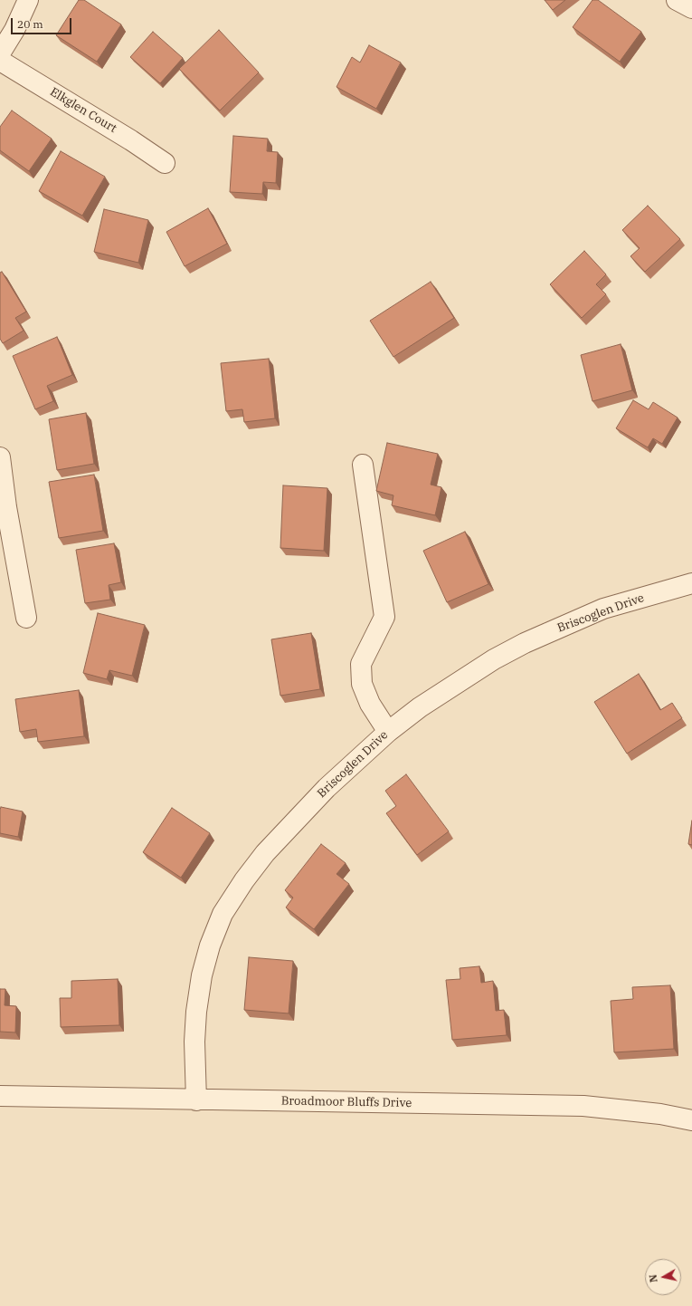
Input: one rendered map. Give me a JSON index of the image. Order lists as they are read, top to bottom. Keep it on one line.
{"streets":{"street":["Elkglen Court","Briscoglen Drive","Broadmoor Bluffs Drive"]},"crossings":[["Briscoglen Drive","Broadmoor Bluffs Drive"]],"scale_bar":"20 m","north":"left"}
